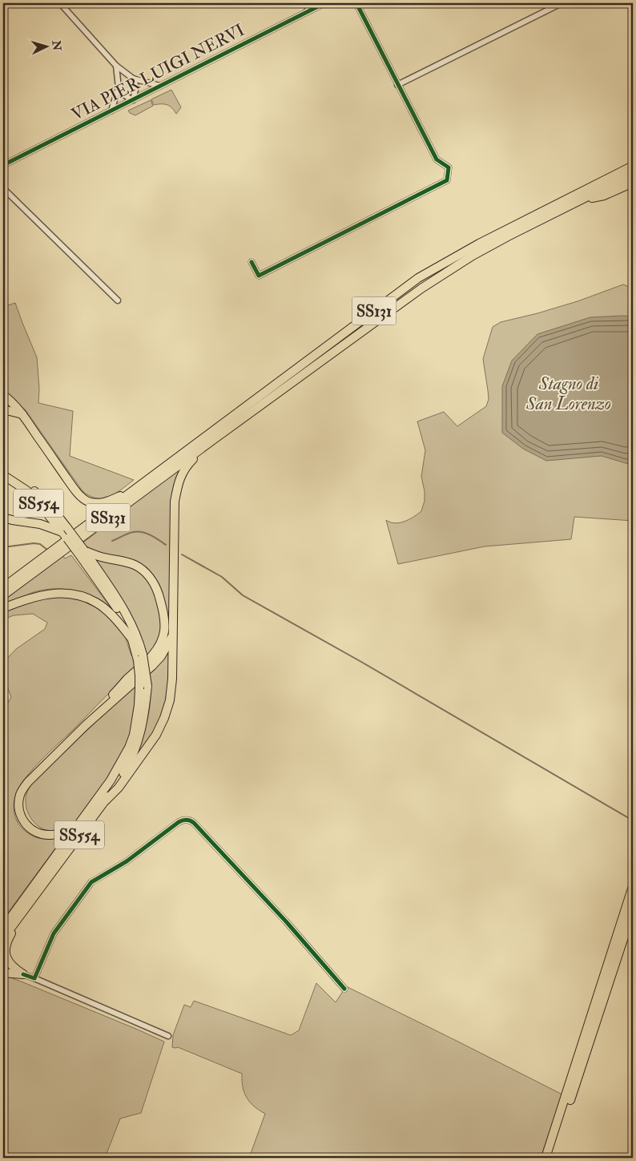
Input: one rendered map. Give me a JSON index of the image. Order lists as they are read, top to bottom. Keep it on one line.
{"streets":{"highway":["SS131","SS554"],"street":["VIA PIER LUIGI NERVI"]},"water":["Stagno di San Lorenzo"],"north":"right"}
